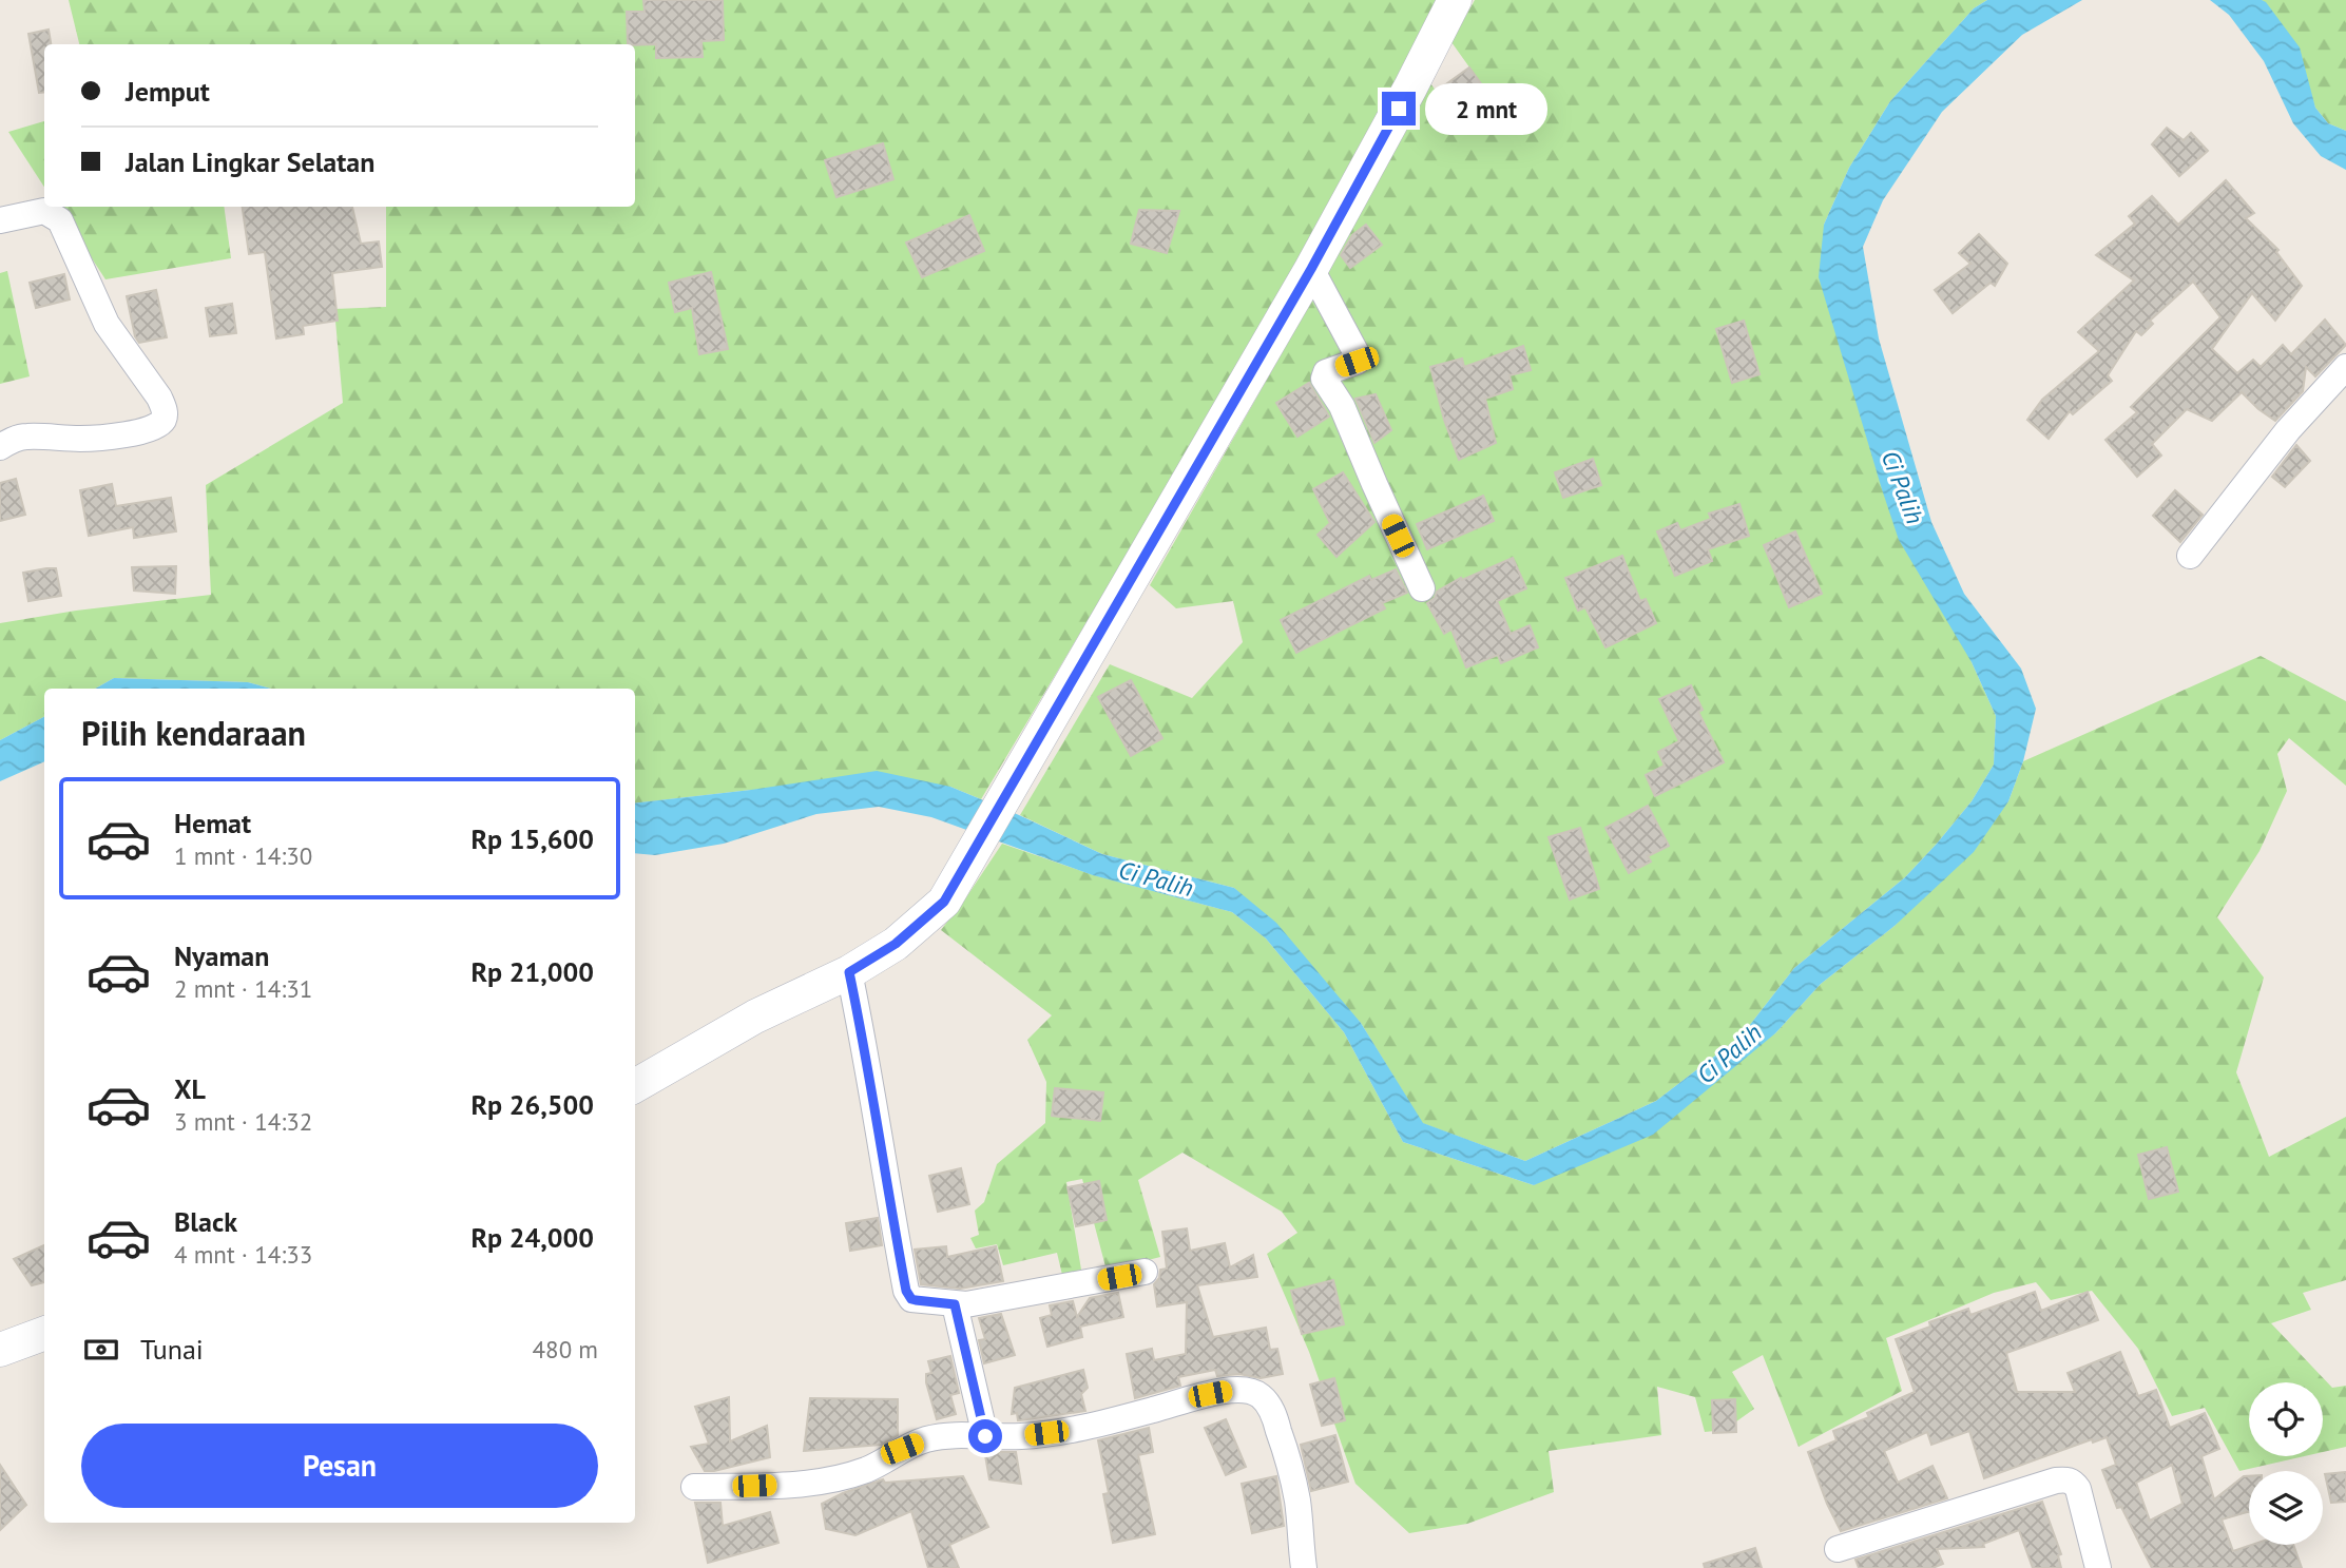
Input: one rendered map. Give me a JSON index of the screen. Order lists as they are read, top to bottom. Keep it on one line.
{"water":["Ci Palih"],"page":{"banner":["Jemput","Jalan Lingkar Selatan"],"bubble":"2 mnt","heading":"Pilih kendaraan","list":[{"name":"Hemat","note":"1 mnt · 14:30","value":"Rp 15,600"},{"name":"Nyaman","note":"2 mnt · 14:31","value":"Rp 21,000"},{"name":"XL","note":"3 mnt · 14:32","value":"Rp 26,500"},{"name":"Black","note":"4 mnt · 14:33","value":"Rp 24,000"}],"pay":["Tunai","480 m"],"buttons":"Pesan"}}
